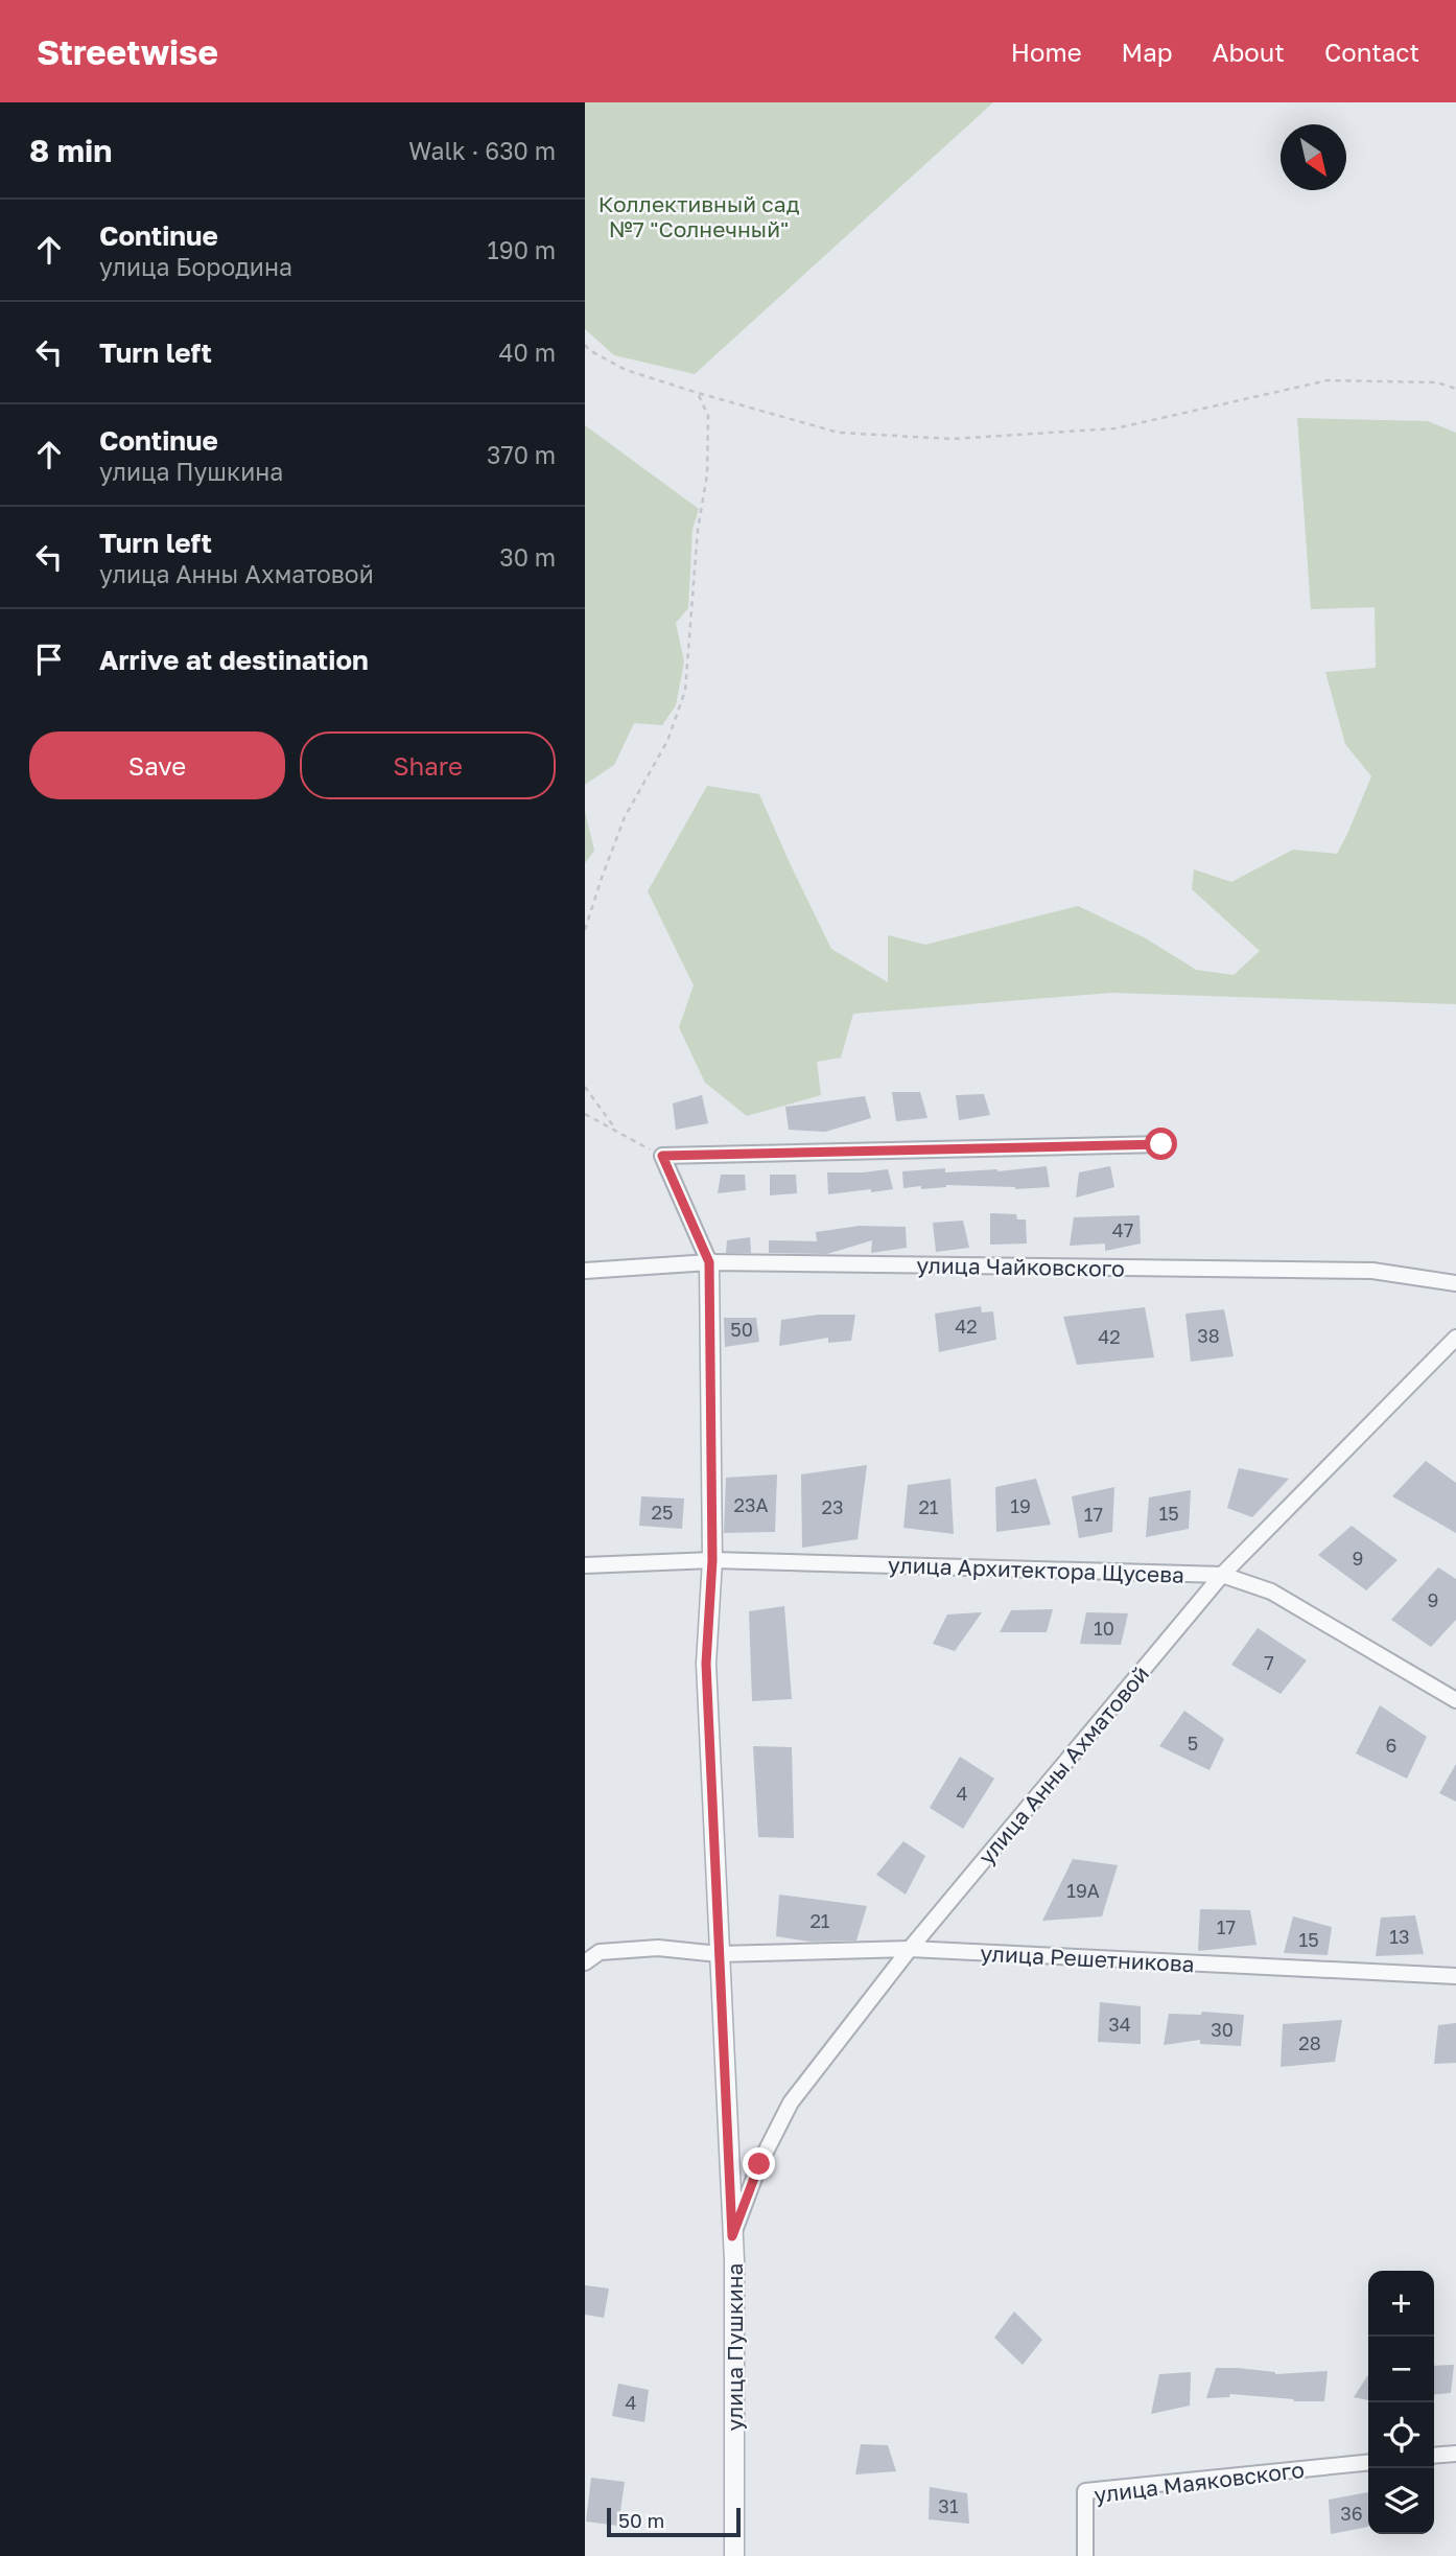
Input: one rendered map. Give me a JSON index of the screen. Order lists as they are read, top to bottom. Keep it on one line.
{"streets":{"street":["улица Чайковского","улица Архитектора Щусева","улица Анны Ахматовой","улица Решетникова","улица Пушкина","улица Маяковского"]},"crossings":[["улица Чайковского","улица Пушкина"],["улица Архитектора Щусева","улица Анны Ахматовой"],["улица Архитектора Щусева","улица Пушкина"],["улица Анны Ахматовой","улица Решетникова"],["улица Анны Ахматовой","улица Пушкина"],["улица Решетникова","улица Пушкина"]],"parks":["Коллективный сад №7 \"Солнечный\""],"house_numbers":["47","42","50","38","42","23А","19","23","21","25","15","17","9","9","10","7","5","6","4","19А","21","17","13","15","34","30","28","4","31","36"],"scale_bar":"50 m","north":"bottom right","page":{"header":"Streetwise","nav":["Home","Map","About","Contact"],"heading":["8 min","Walk · 630 m"],"list":[["Continue","улица Бородина","190 m"],["Turn left","40 m"],["Continue","улица Пушкина","370 m"],["Turn left","улица Анны Ахматовой","30 m"],"Arrive at destination"],"buttons":["Save","Share"],"map_buttons":["+","−"],"scale":"50 m"}}
